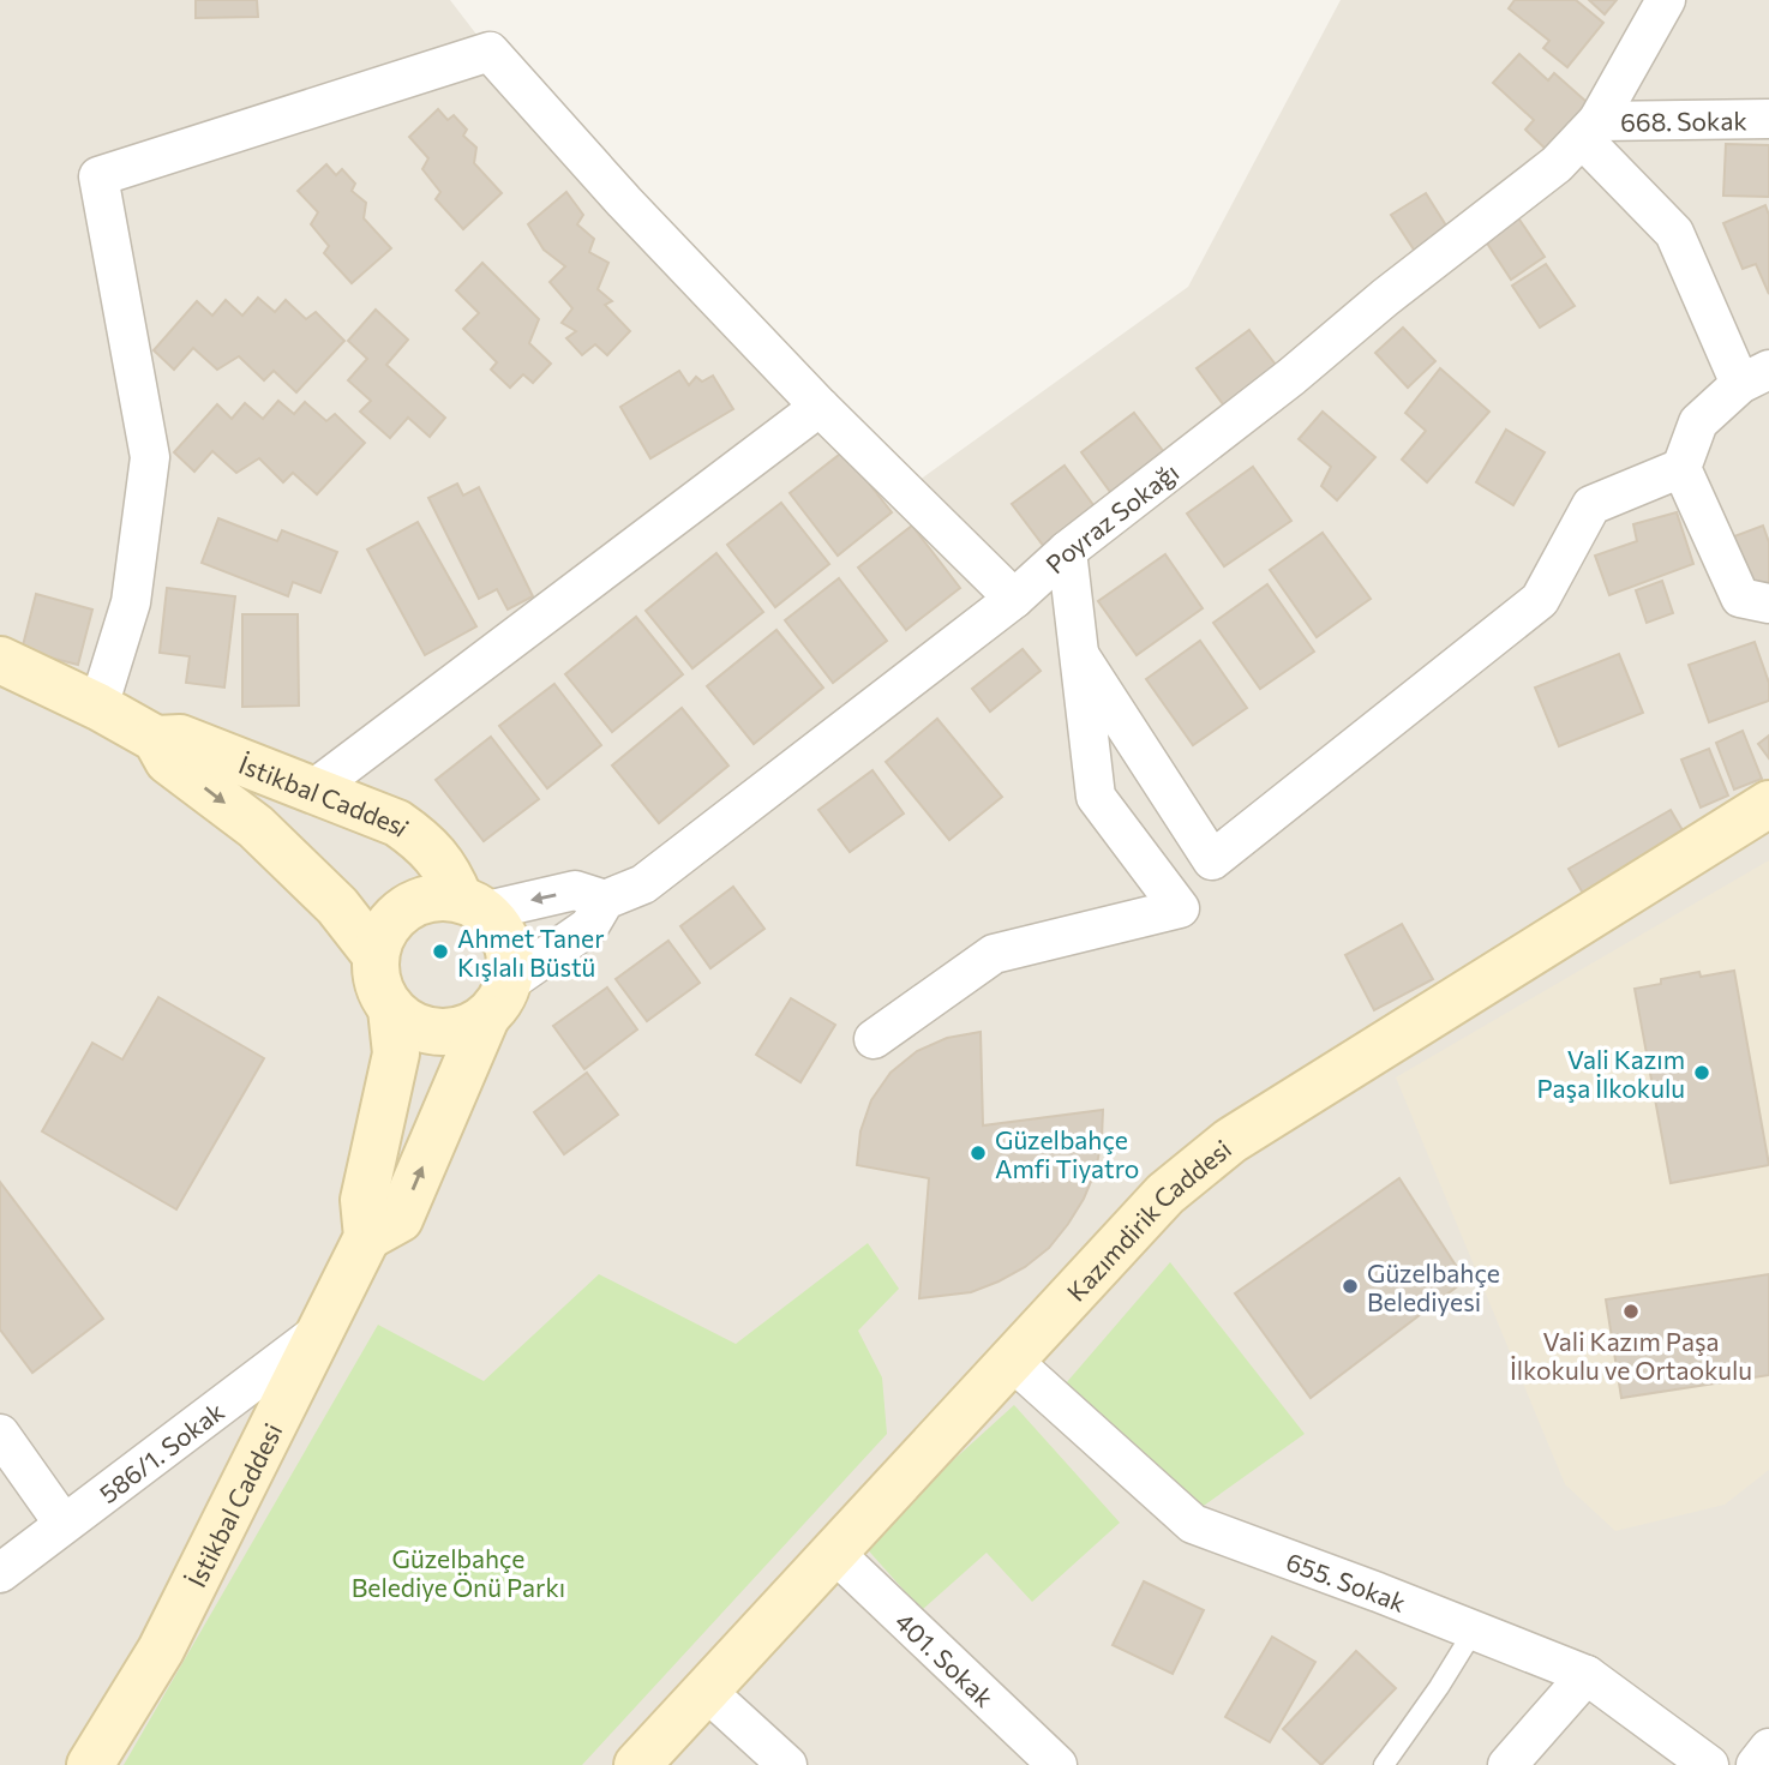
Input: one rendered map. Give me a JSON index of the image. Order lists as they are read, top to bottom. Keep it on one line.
{"streets":{"main road":["İstikbal Caddesi","Kazımdirik Caddesi"],"street":["668. Sokak","Poyraz Sokağı","586/1. Sokak","655. Sokak","401. Sokak"]},"crossings":[["668. Sokak","Poyraz Sokağı"],["İstikbal Caddesi","586/1. Sokak"],["Kazımdirik Caddesi","655. Sokak"],["Kazımdirik Caddesi","401. Sokak"]],"parks":["Güzelbahçe Belediye Önü Parkı"],"places":["Ahmet Taner Kışlalı Büstü","Vali Kazım Paşa İlkokulu","Güzelbahçe Amfi Tiyatro","Güzelbahçe Belediyesi","Vali Kazım Paşa İlkokulu ve Ortaokulu"]}
